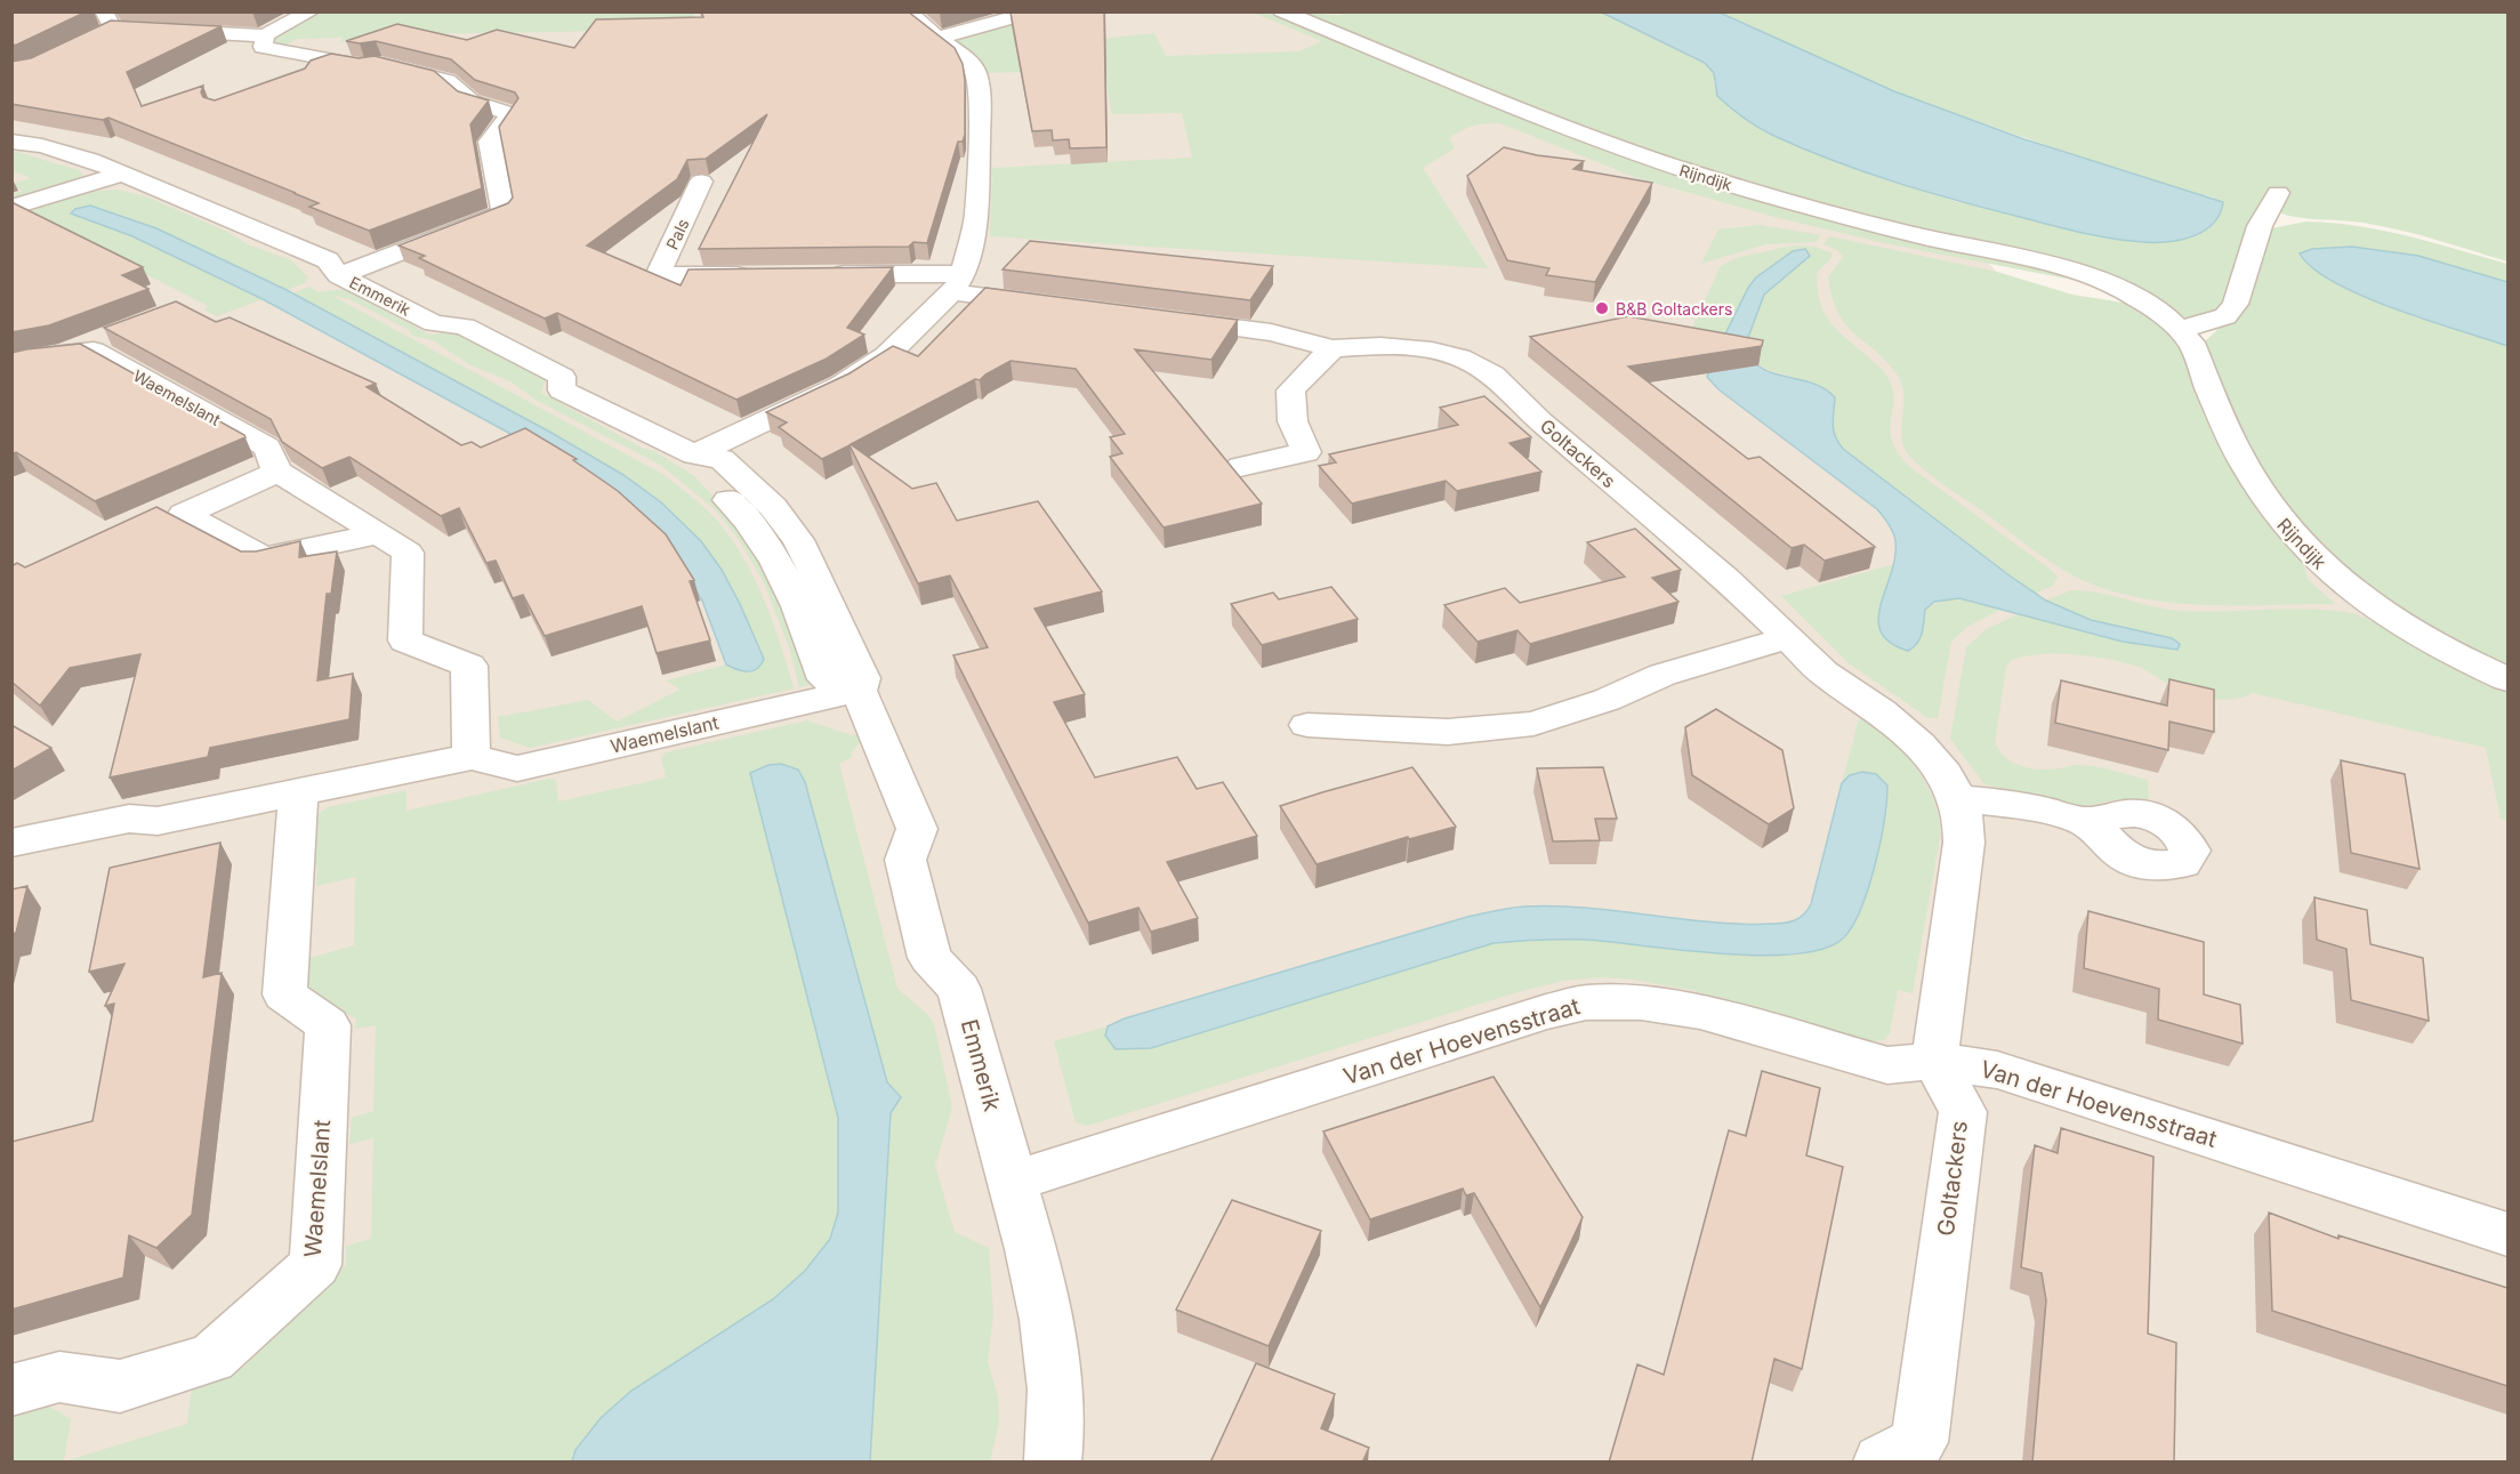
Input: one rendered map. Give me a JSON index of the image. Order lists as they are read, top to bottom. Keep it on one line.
{"streets":{"street":["Rijndijk","Pals","Emmerik","Waemelslant","Goltackers","Van der Hoevensstraat"]},"crossings":[["Emmerik","Waemelslant"],["Emmerik","Van der Hoevensstraat"],["Goltackers","Van der Hoevensstraat"]],"places":["B&B Goltackers"]}
